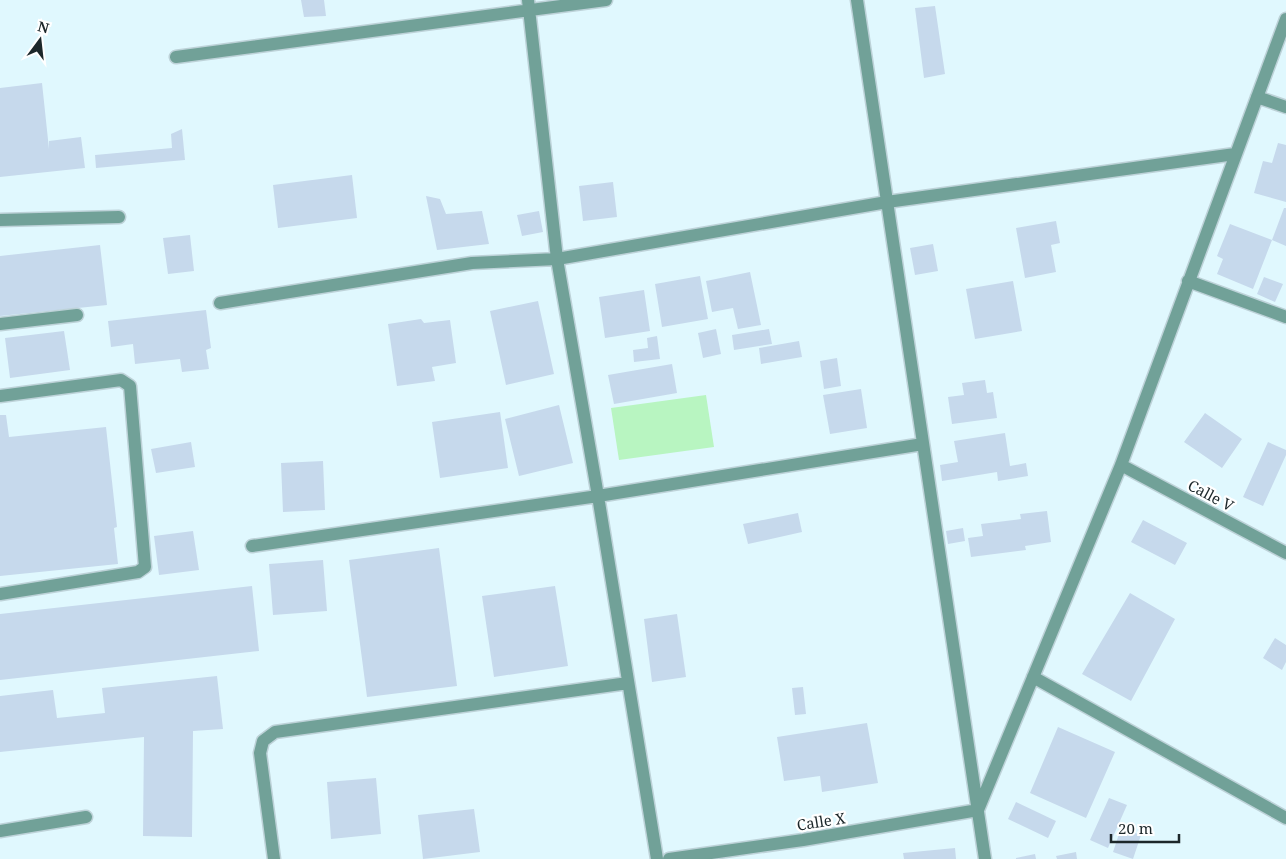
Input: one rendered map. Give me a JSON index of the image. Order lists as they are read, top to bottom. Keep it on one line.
{"streets":{"street":["Calle V","Calle X"]},"scale_bar":"20 m","north":"top"}
